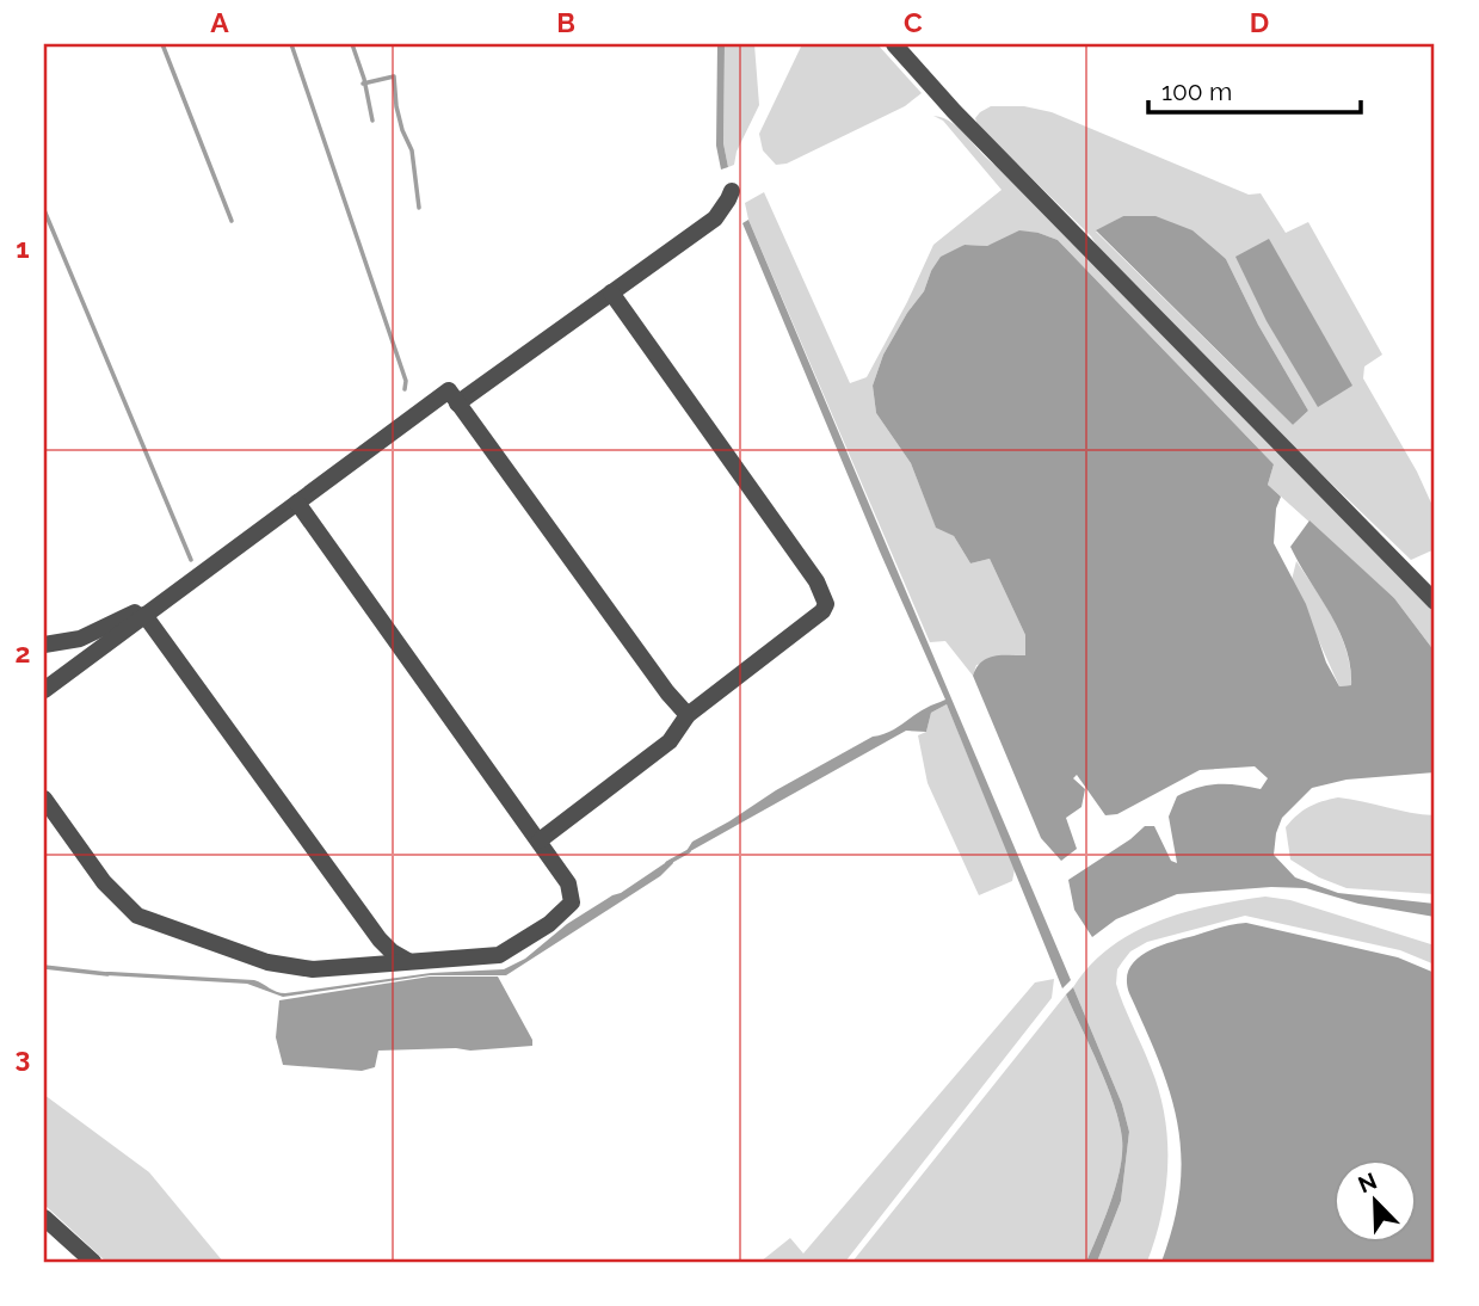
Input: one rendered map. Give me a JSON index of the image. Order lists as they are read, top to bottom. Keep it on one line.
{"scale_bar":"100 m","north":"top left","grid":{"columns":["A","B","C","D"],"rows":["1","2","3"]}}
